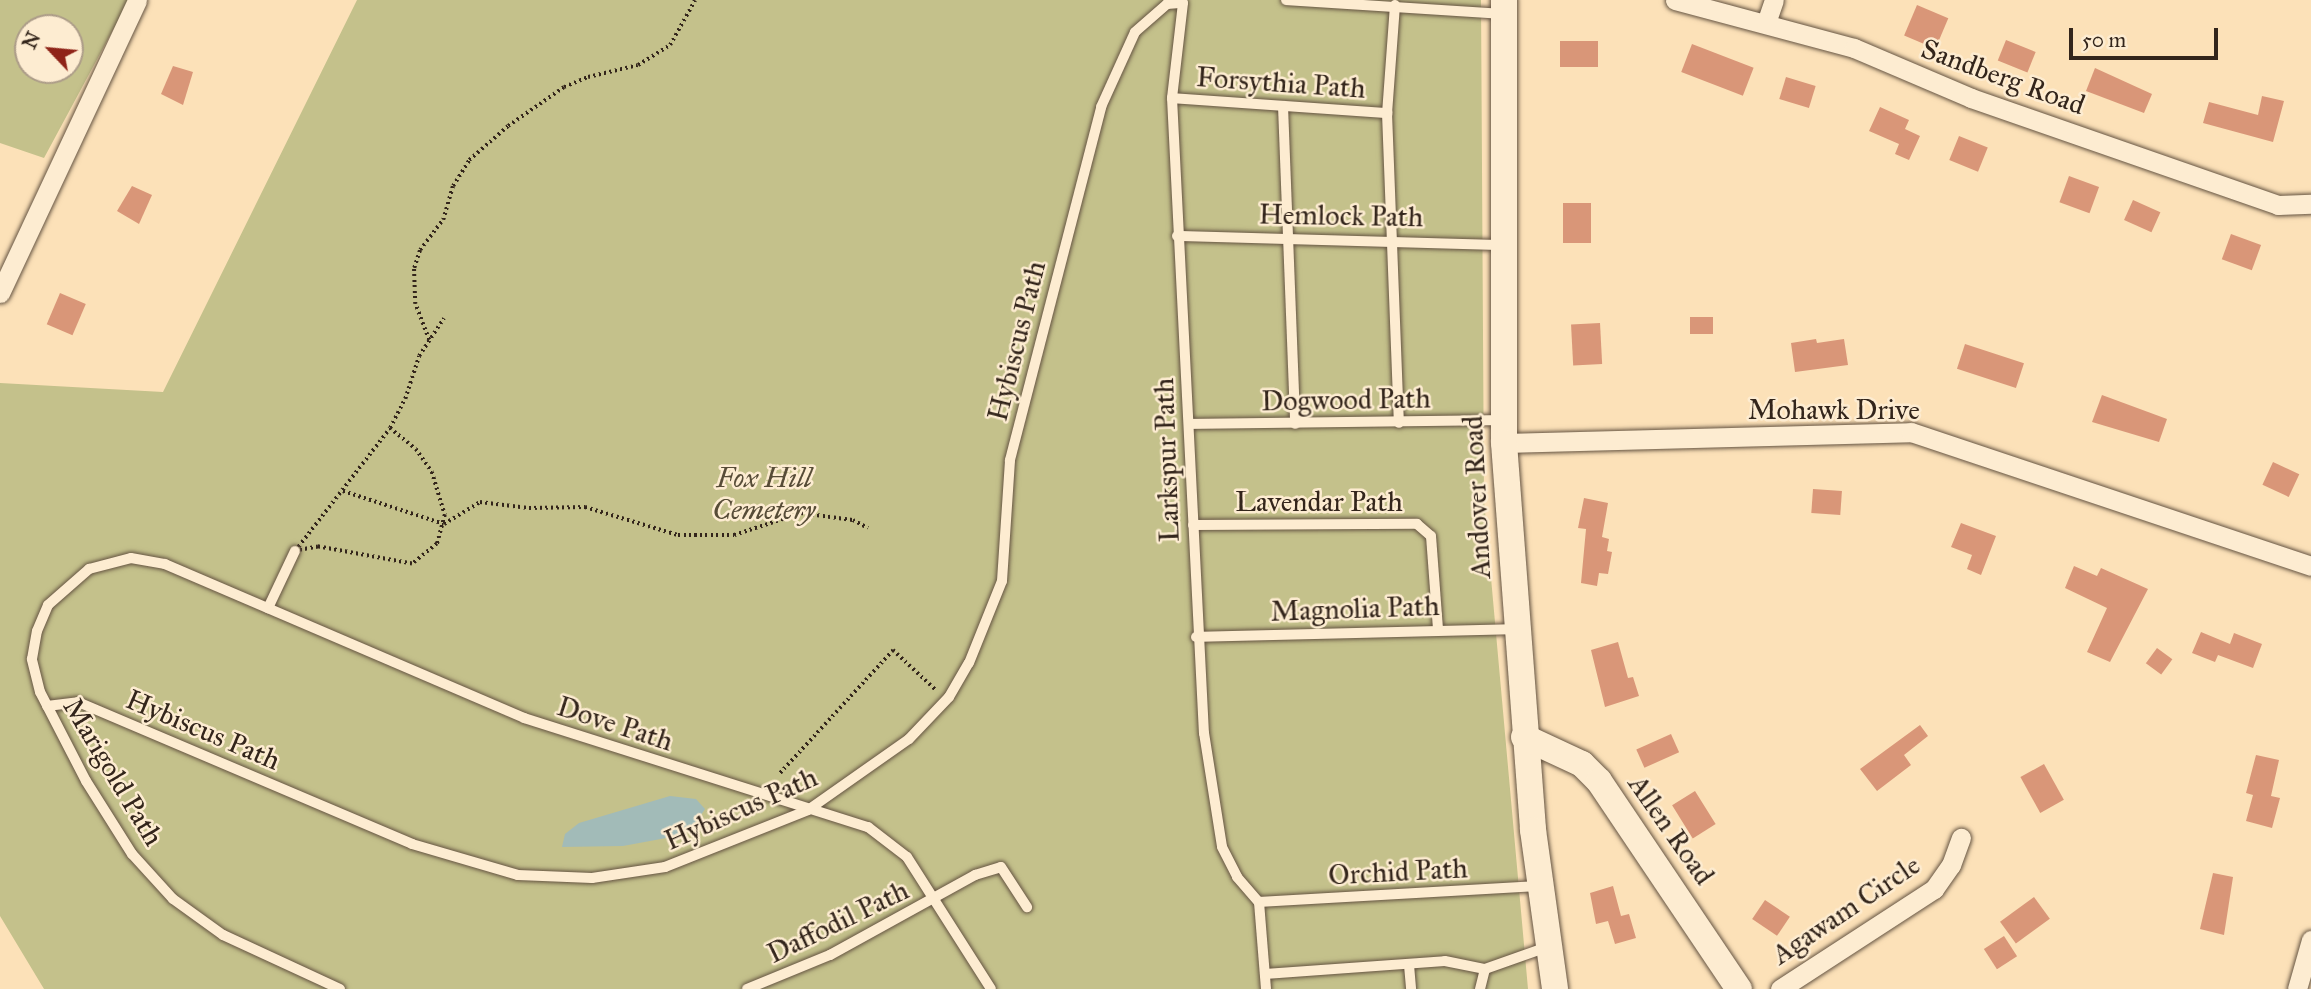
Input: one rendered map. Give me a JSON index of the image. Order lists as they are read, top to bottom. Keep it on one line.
{"streets":{"main road":["Andover Road","Allen Road"],"street":["Sandberg Road","Mohawk Drive","Agawam Circle"],"lane":["Forsythia Path","Hemlock Path","Hybiscus Path","Dogwood Path","Larkspur Path","Lavendar Path","Magnolia Path","Dove Path","Marigold Path","Orchid Path","Daffodil Path"]},"crossings":[["Forsythia Path","Larkspur Path"],["Hemlock Path","Larkspur Path"],["Hemlock Path","Andover Road"],["Hybiscus Path","Larkspur Path"],["Hybiscus Path","Dove Path"],["Hybiscus Path","Marigold Path"],["Dogwood Path","Mohawk Drive"],["Dogwood Path","Larkspur Path"],["Dogwood Path","Andover Road"],["Mohawk Drive","Andover Road"],["Larkspur Path","Lavendar Path"],["Larkspur Path","Magnolia Path"],["Larkspur Path","Orchid Path"],["Andover Road","Magnolia Path"],["Andover Road","Allen Road"],["Andover Road","Orchid Path"],["Lavendar Path","Magnolia Path"],["Dove Path","Marigold Path"],["Dove Path","Daffodil Path"]],"parks":["Fox Hill Cemetery"],"scale_bar":"50 m","north":"top left"}
